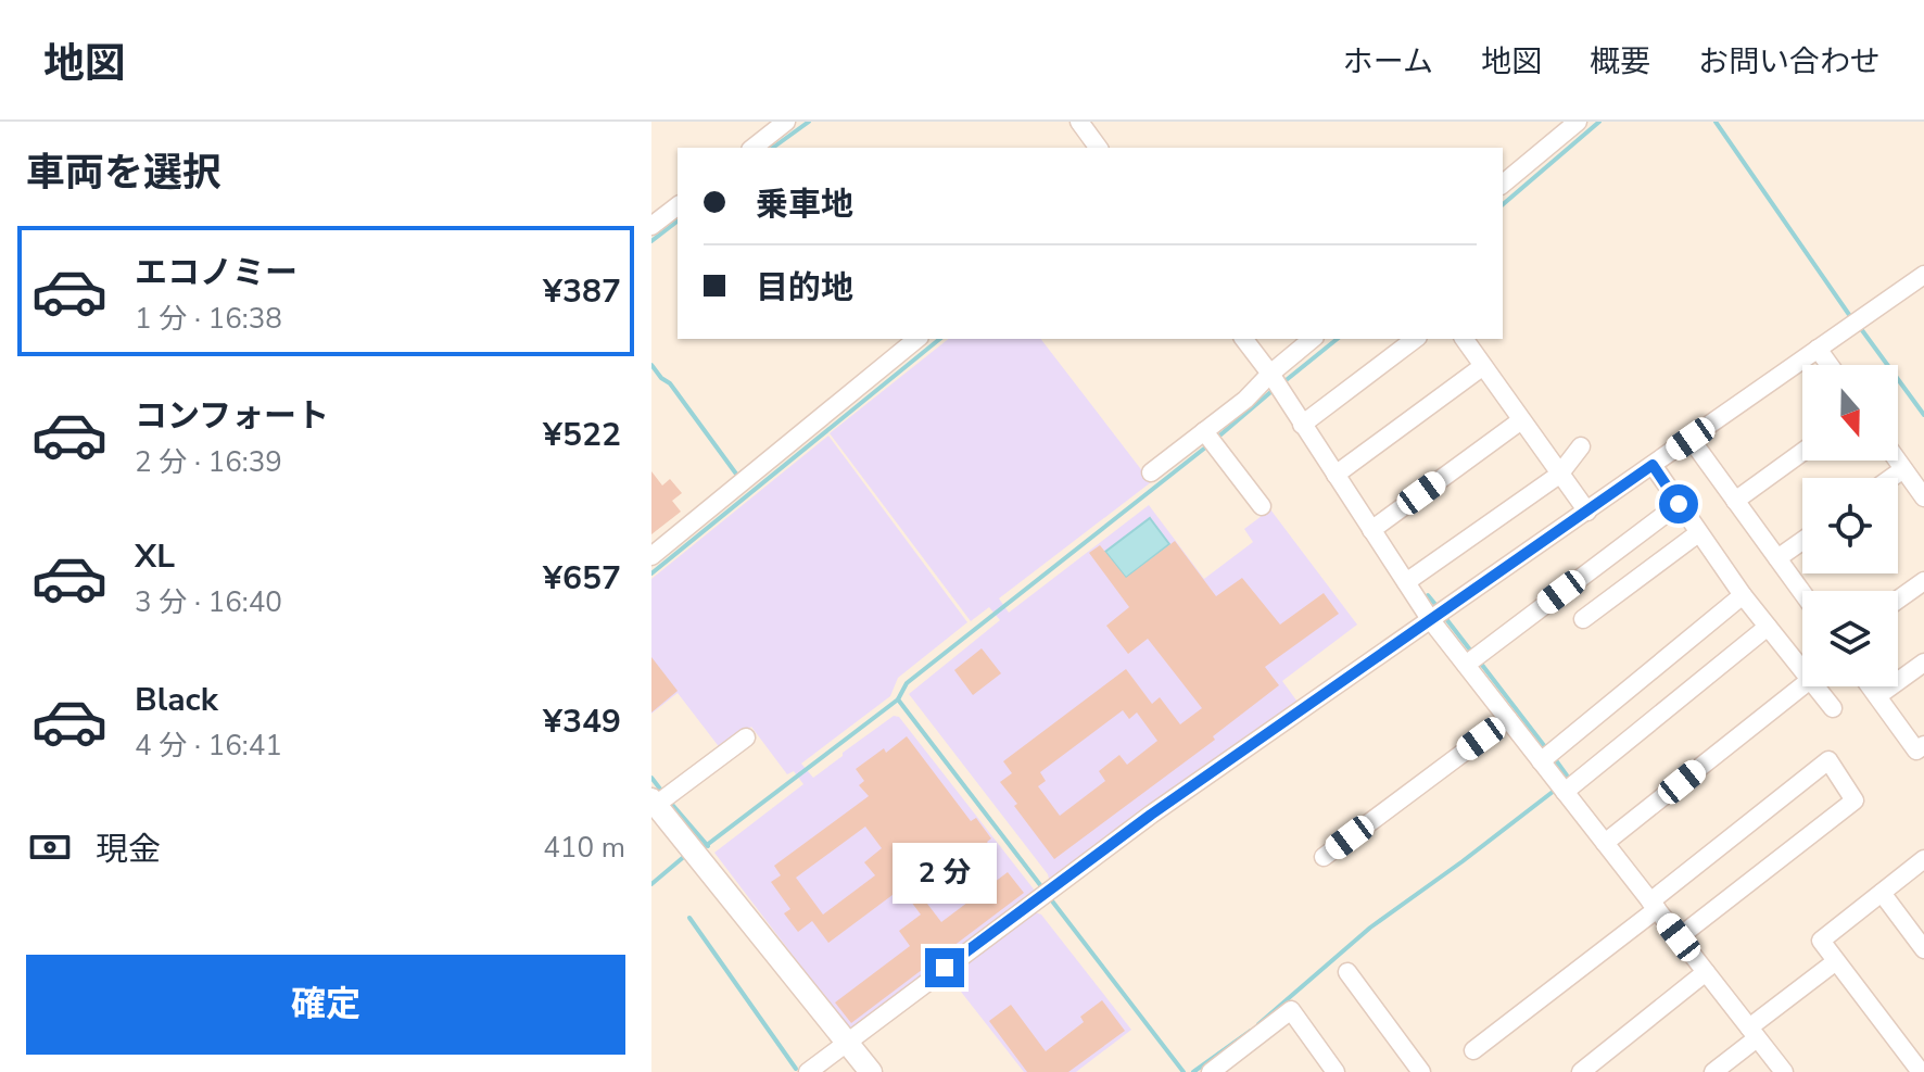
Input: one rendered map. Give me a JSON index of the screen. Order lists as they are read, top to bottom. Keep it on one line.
{"north":"bottom","page":{"header":"地図","nav":["ホーム","地図","概要","お問い合わせ"],"heading":"車両を選択","banner":["乗車地","目的地"],"list":[{"name":"エコノミー","note":"1 分 · 16:38","value":"¥387"},{"name":"コンフォート","note":"2 分 · 16:39","value":"¥522"},{"name":"XL","note":"3 分 · 16:40","value":"¥657"},{"name":"Black","note":"4 分 · 16:41","value":"¥349"}],"pay":["現金","410 m"],"bubble":"2 分","buttons":"確定"}}
